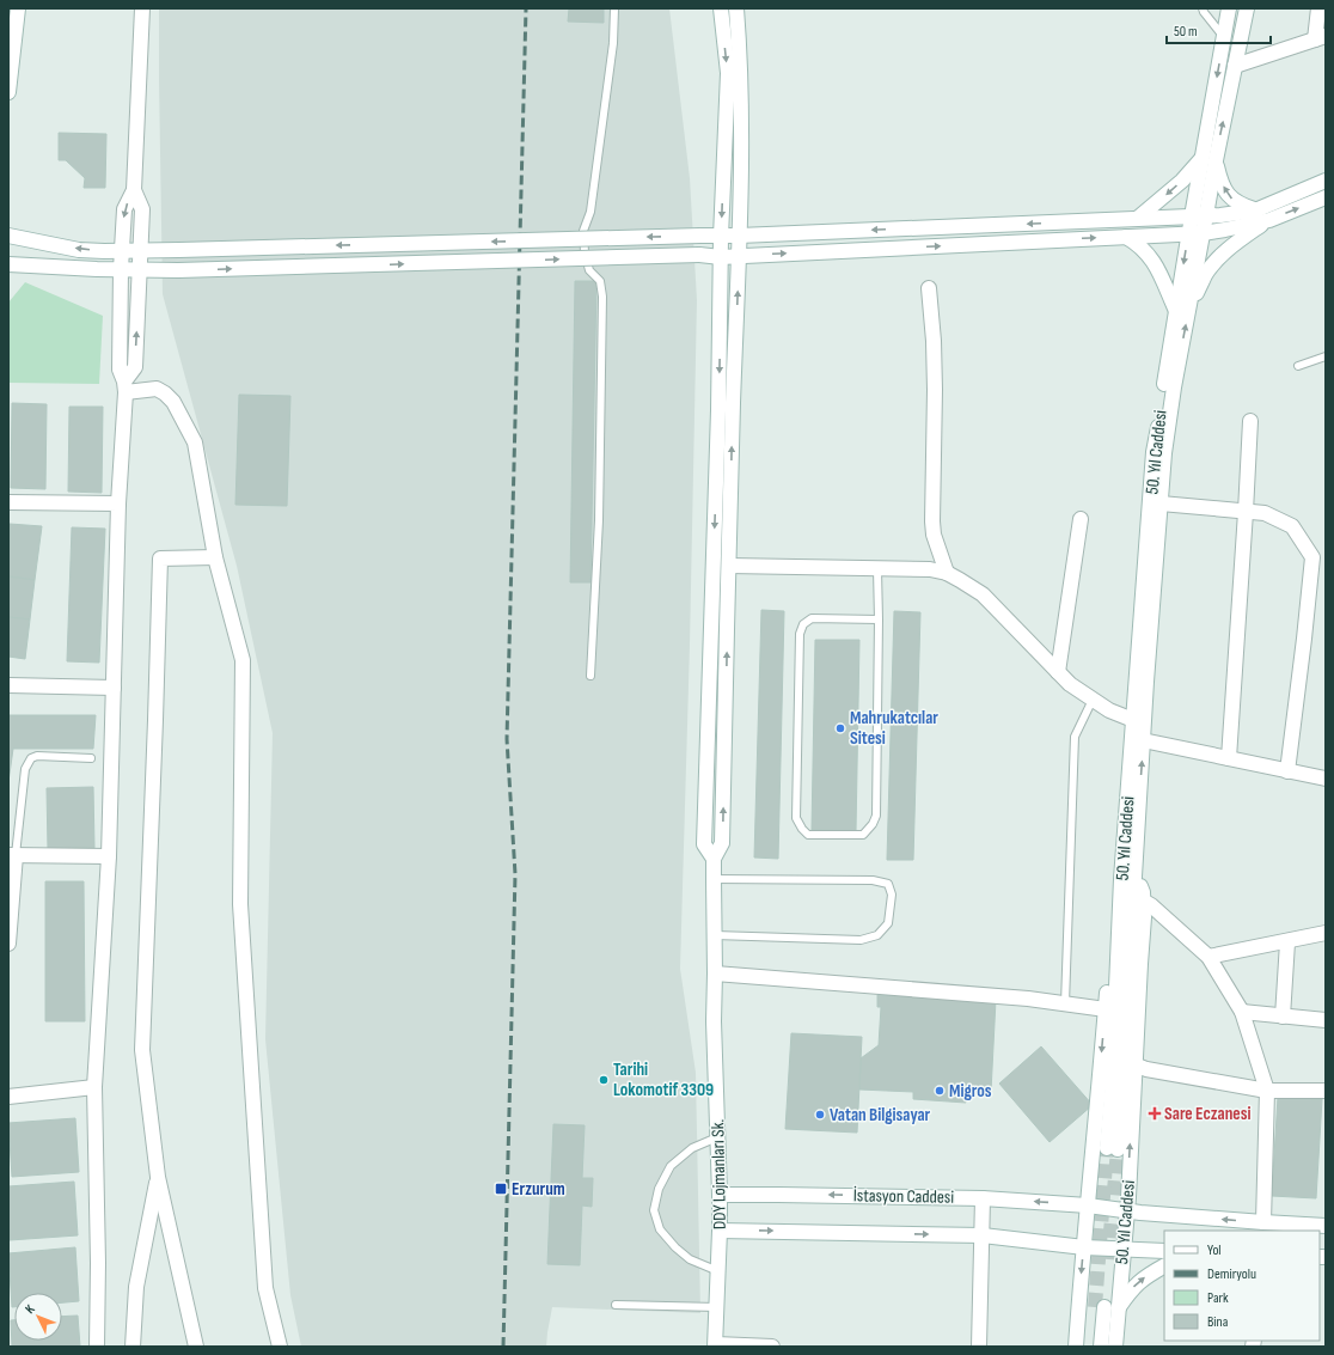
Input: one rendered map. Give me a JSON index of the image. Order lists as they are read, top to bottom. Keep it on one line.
{"streets":{"street":["50. Yıl Caddesi","DDY Lojmanları Sk.","İstasyon Caddesi"]},"crossings":[["50. Yıl Caddesi","İstasyon Caddesi"],["DDY Lojmanları Sk.","İstasyon Caddesi"]],"places":{"other":["Mahrukatcılar Sitesi","Tarihi Lokomotif 3309","Migros","Vatan Bilgisayar"],"health":["Sare Eczanesi"],"transit":["Erzurum"]},"legend":["Yol","Demiryolu","Park","Bina"],"scale_bar":"50 m","north":"top left"}
